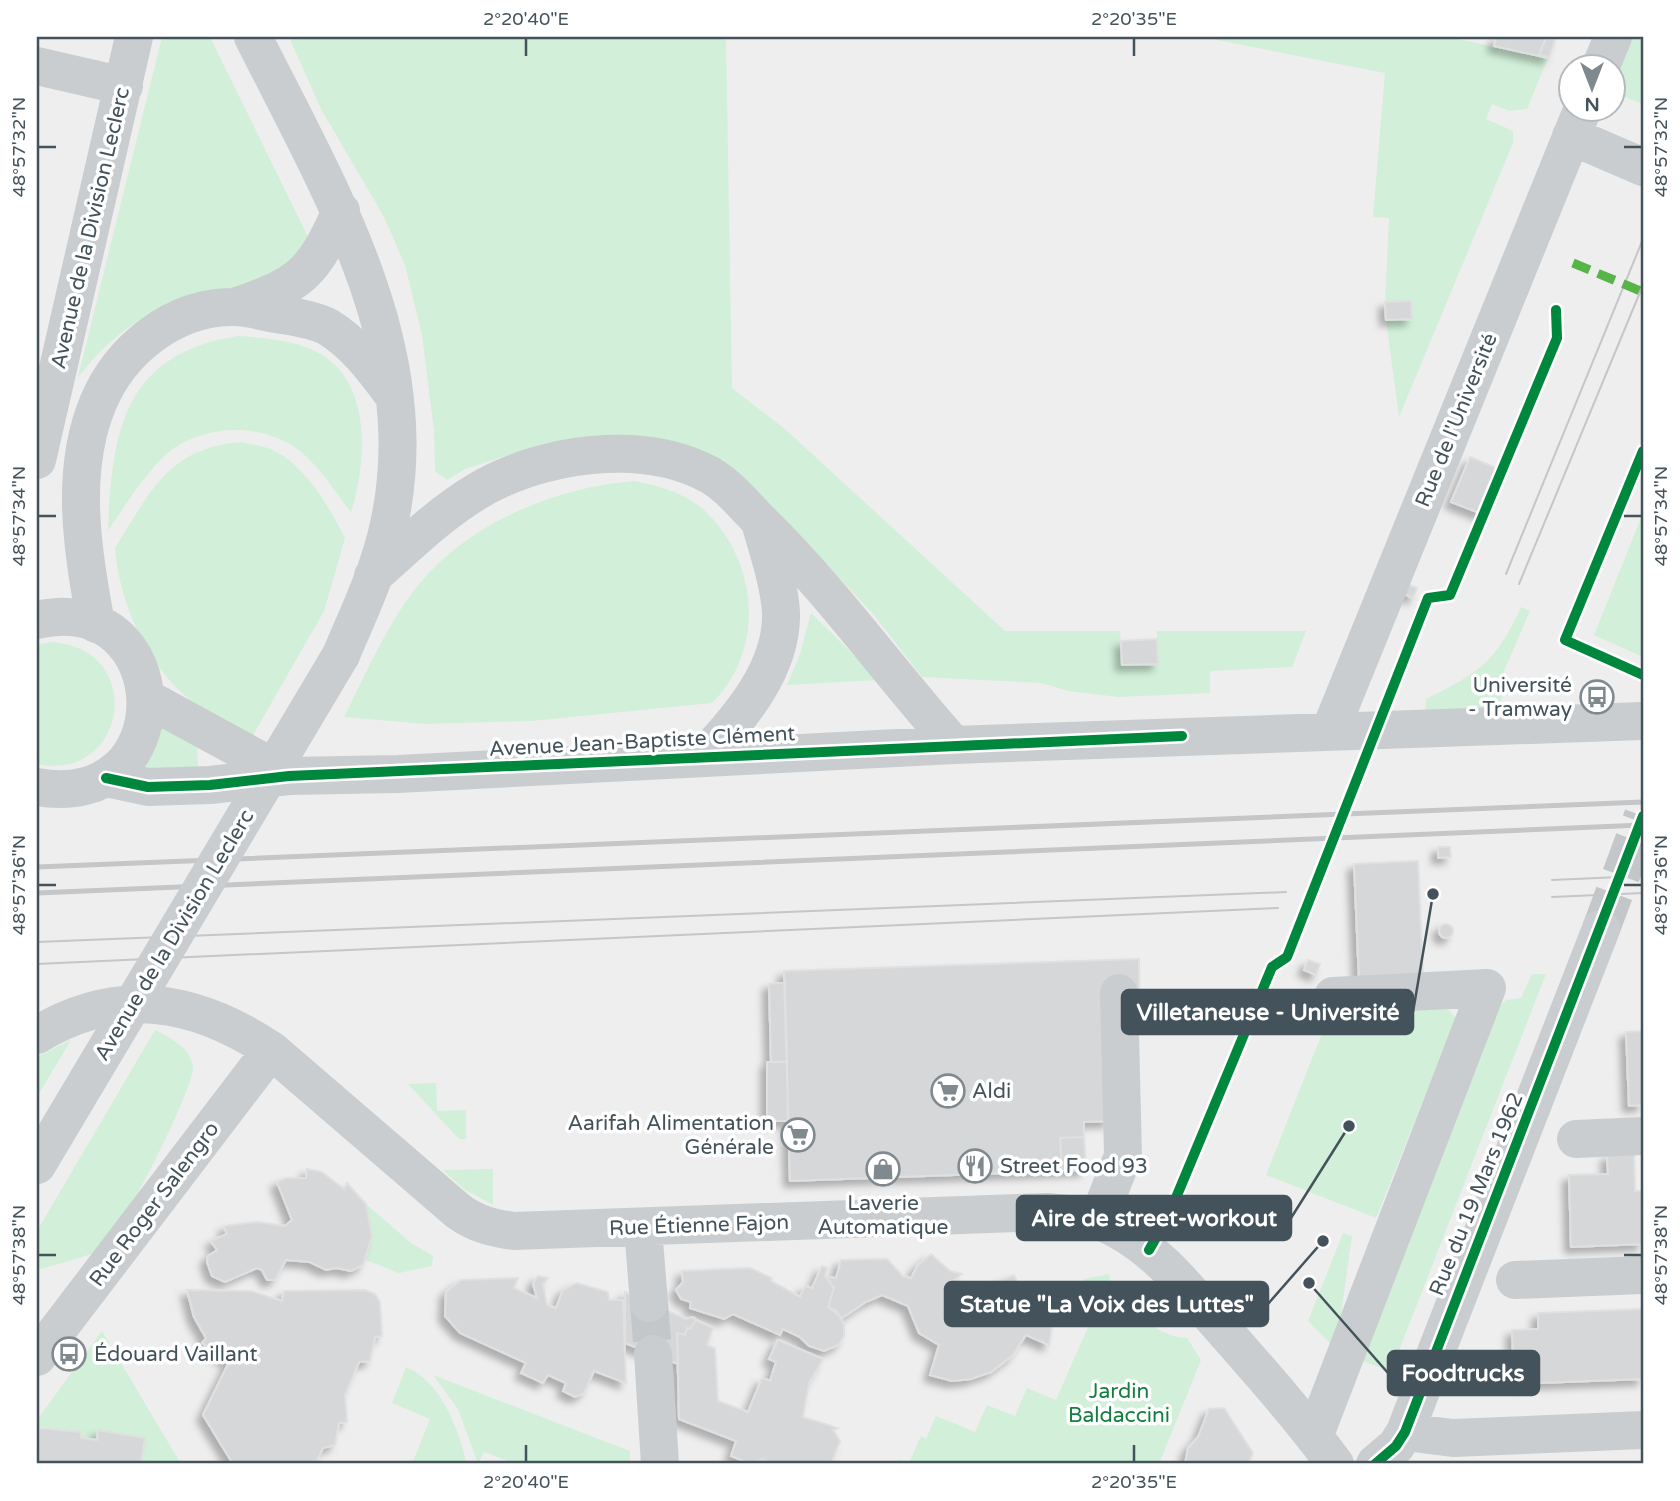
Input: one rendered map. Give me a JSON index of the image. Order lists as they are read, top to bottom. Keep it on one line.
{"streets":{"street":["Avenue de la Division Leclerc","Rue de l'Université","Avenue Jean-Baptiste Clément","Rue du 19 Mars 1962","Rue Roger Salengro","Rue Étienne Fajon"]},"crossings":[["Rue de l'Université","Avenue Jean-Baptiste Clément"],["Rue Roger Salengro","Rue Étienne Fajon"]],"parks":["Jardin Baldaccini"],"places":{"bus stop":["Université - Tramway","Édouard Vaillant"],"other":["Villetaneuse - Université","Aire de street-workout","Statue \"La Voix des Luttes\"","Foodtrucks"],"supermarket":["Aldi","Aarifah Alimentation Générale"],"restaurant":["Street Food 93"],"shop":["Laverie Automatique"]},"north":"bottom","coordinates":["2°20'40\"E","2°20'35\"E","48°57'32\"N","48°57'34\"N","48°57'36\"N","48°57'38\"N"]}
